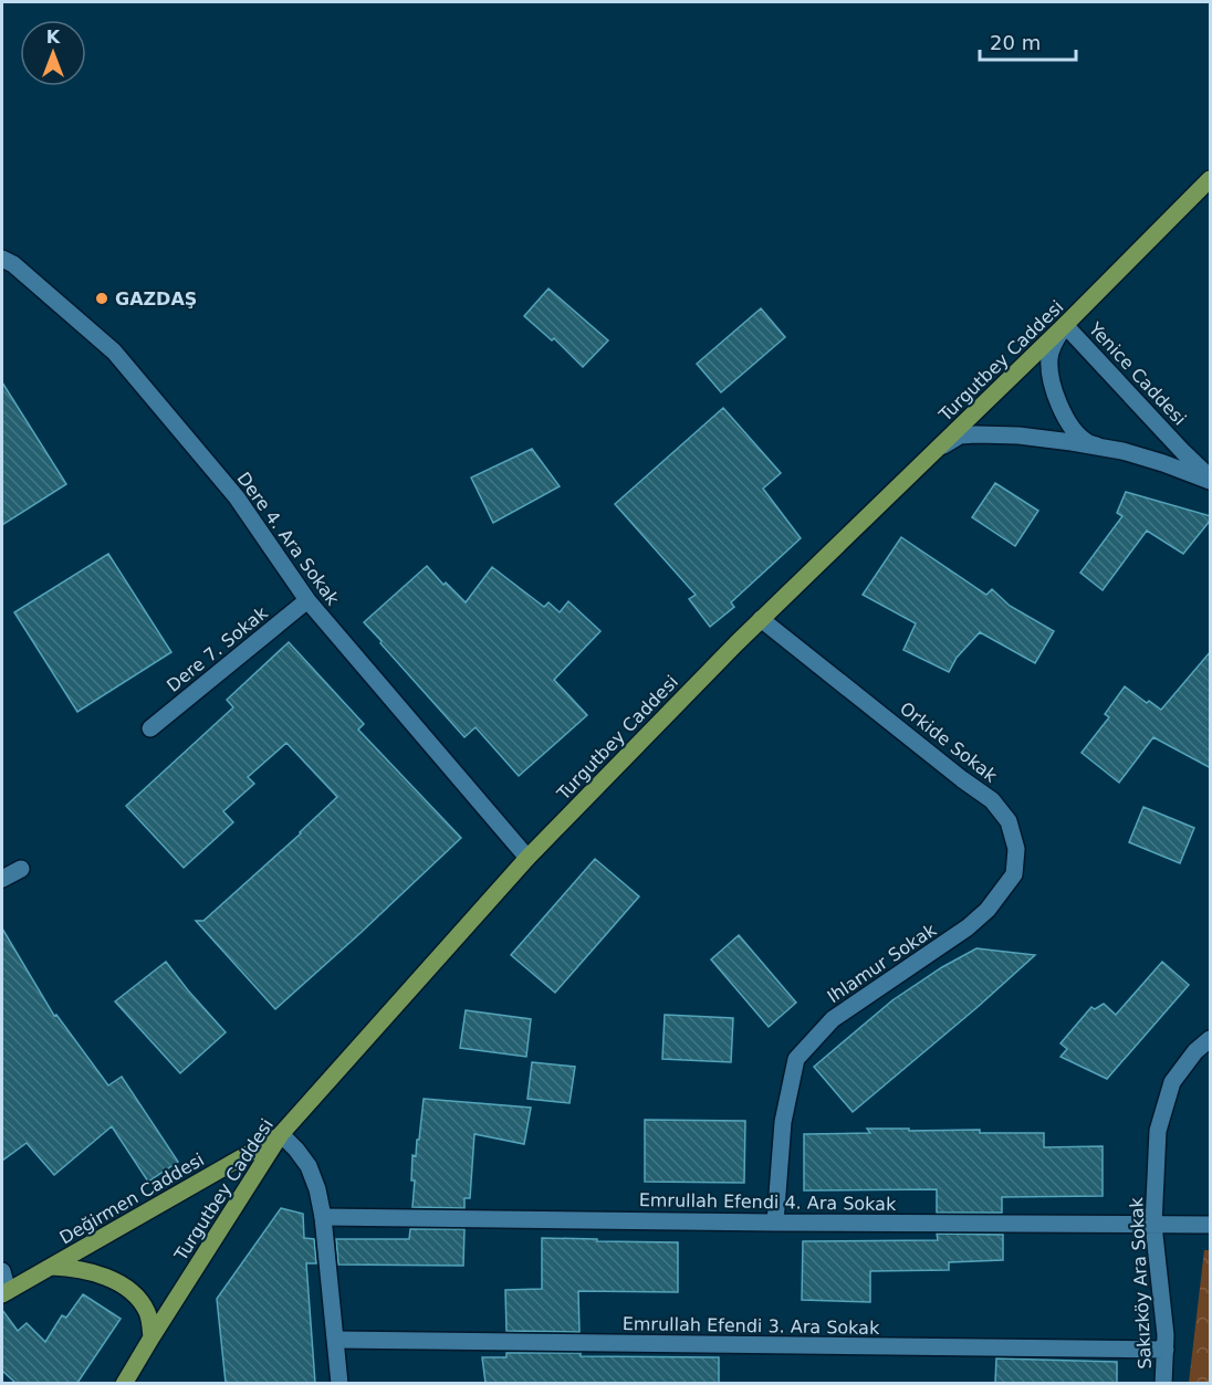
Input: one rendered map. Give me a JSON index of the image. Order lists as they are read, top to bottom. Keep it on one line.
{"streets":{"main road":["Turgutbey Caddesi","Değirmen Caddesi"],"street":["Yenice Caddesi","Dere 4. Ara Sokak","Dere 7. Sokak","Orkide Sokak","Ihlamur Sokak","Emrullah Efendi 4. Ara Sokak","Sakızköy Ara Sokak","Emrullah Efendi 3. Ara Sokak"]},"crossings":[["Turgutbey Caddesi","Yenice Caddesi"],["Turgutbey Caddesi","Dere 4. Ara Sokak"],["Turgutbey Caddesi","Orkide Sokak"],["Turgutbey Caddesi","Değirmen Caddesi"],["Dere 4. Ara Sokak","Dere 7. Sokak"],["Orkide Sokak","Ihlamur Sokak"],["Ihlamur Sokak","Emrullah Efendi 4. Ara Sokak"],["Emrullah Efendi 4. Ara Sokak","Sakızköy Ara Sokak"],["Sakızköy Ara Sokak","Emrullah Efendi 3. Ara Sokak"]],"places":["GAZDAŞ"],"scale_bar":"20 m","north":"top"}
